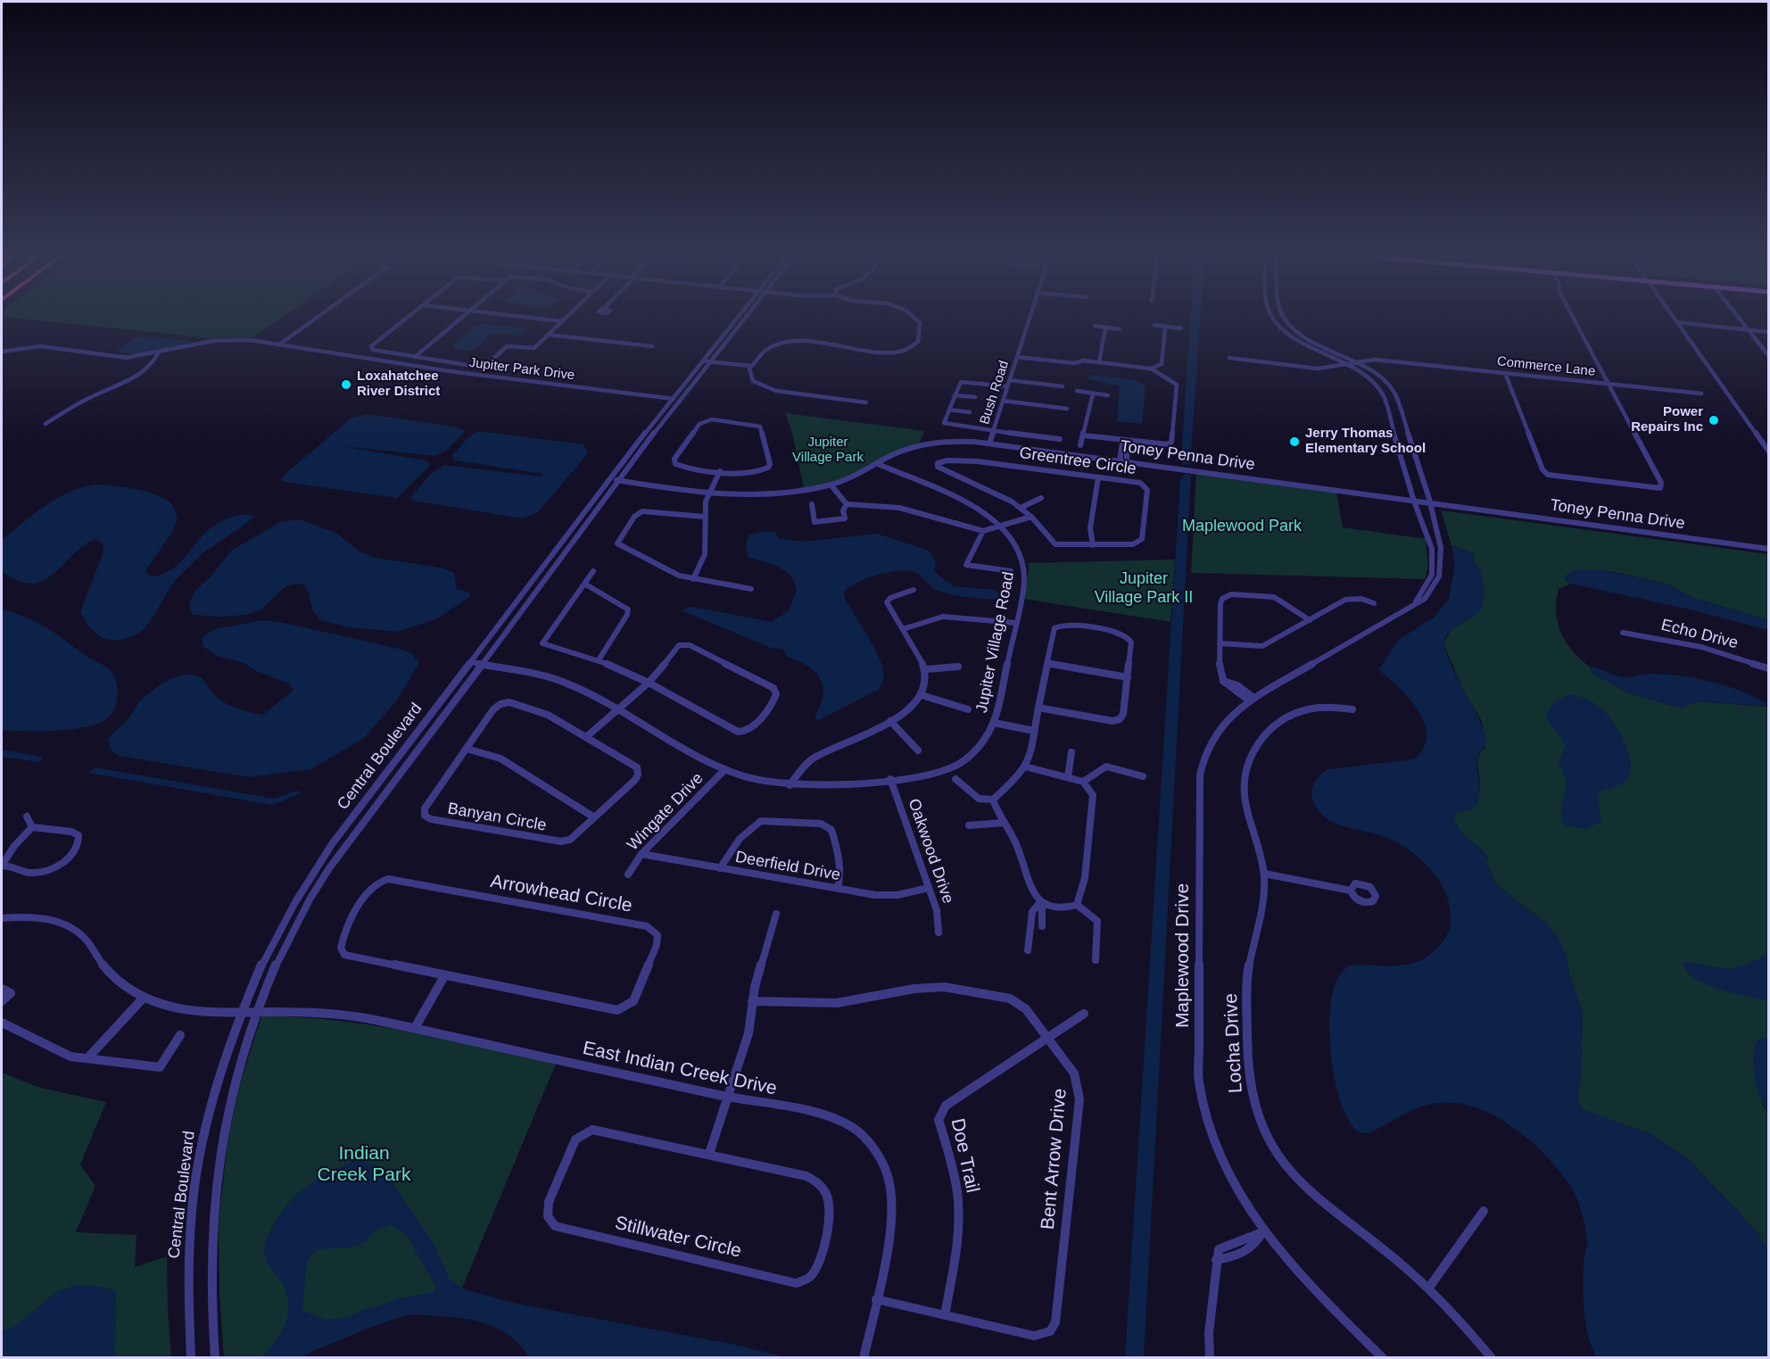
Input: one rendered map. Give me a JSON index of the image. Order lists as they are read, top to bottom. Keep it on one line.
{"streets":{"street":["Commerce Lane","Jupiter Park Drive","Bush Road","Toney Penna Drive","Greentree Circle","Echo Drive","Jupiter Village Road","Central Boulevard","Wingate Drive","Banyan Circle","Oakwood Drive","Deerfield Drive","Arrowhead Circle","Maplewood Drive","Locha Drive","East Indian Creek Drive","Doe Trail","Bent Arrow Drive","Stillwater Circle"]},"crossings":[["Commerce Lane","Maplewood Drive"],["Jupiter Park Drive","Central Boulevard"],["Bush Road","Toney Penna Drive"],["Toney Penna Drive","Jupiter Village Road"],["Toney Penna Drive","Central Boulevard"],["Toney Penna Drive","Maplewood Drive"],["Jupiter Village Road","Central Boulevard"],["Jupiter Village Road","Wingate Drive"],["Jupiter Village Road","Oakwood Drive"],["Central Boulevard","East Indian Creek Drive"],["Wingate Drive","Deerfield Drive"],["Oakwood Drive","Deerfield Drive"],["East Indian Creek Drive","Bent Arrow Drive"],["Doe Trail","Bent Arrow Drive"]],"parks":["Jupiter Village Park","Maplewood Park","Jupiter Village Park II","Indian Creek Park"],"places":["Loxahatchee River District","Power Repairs Inc","Jerry Thomas Elementary School"]}
